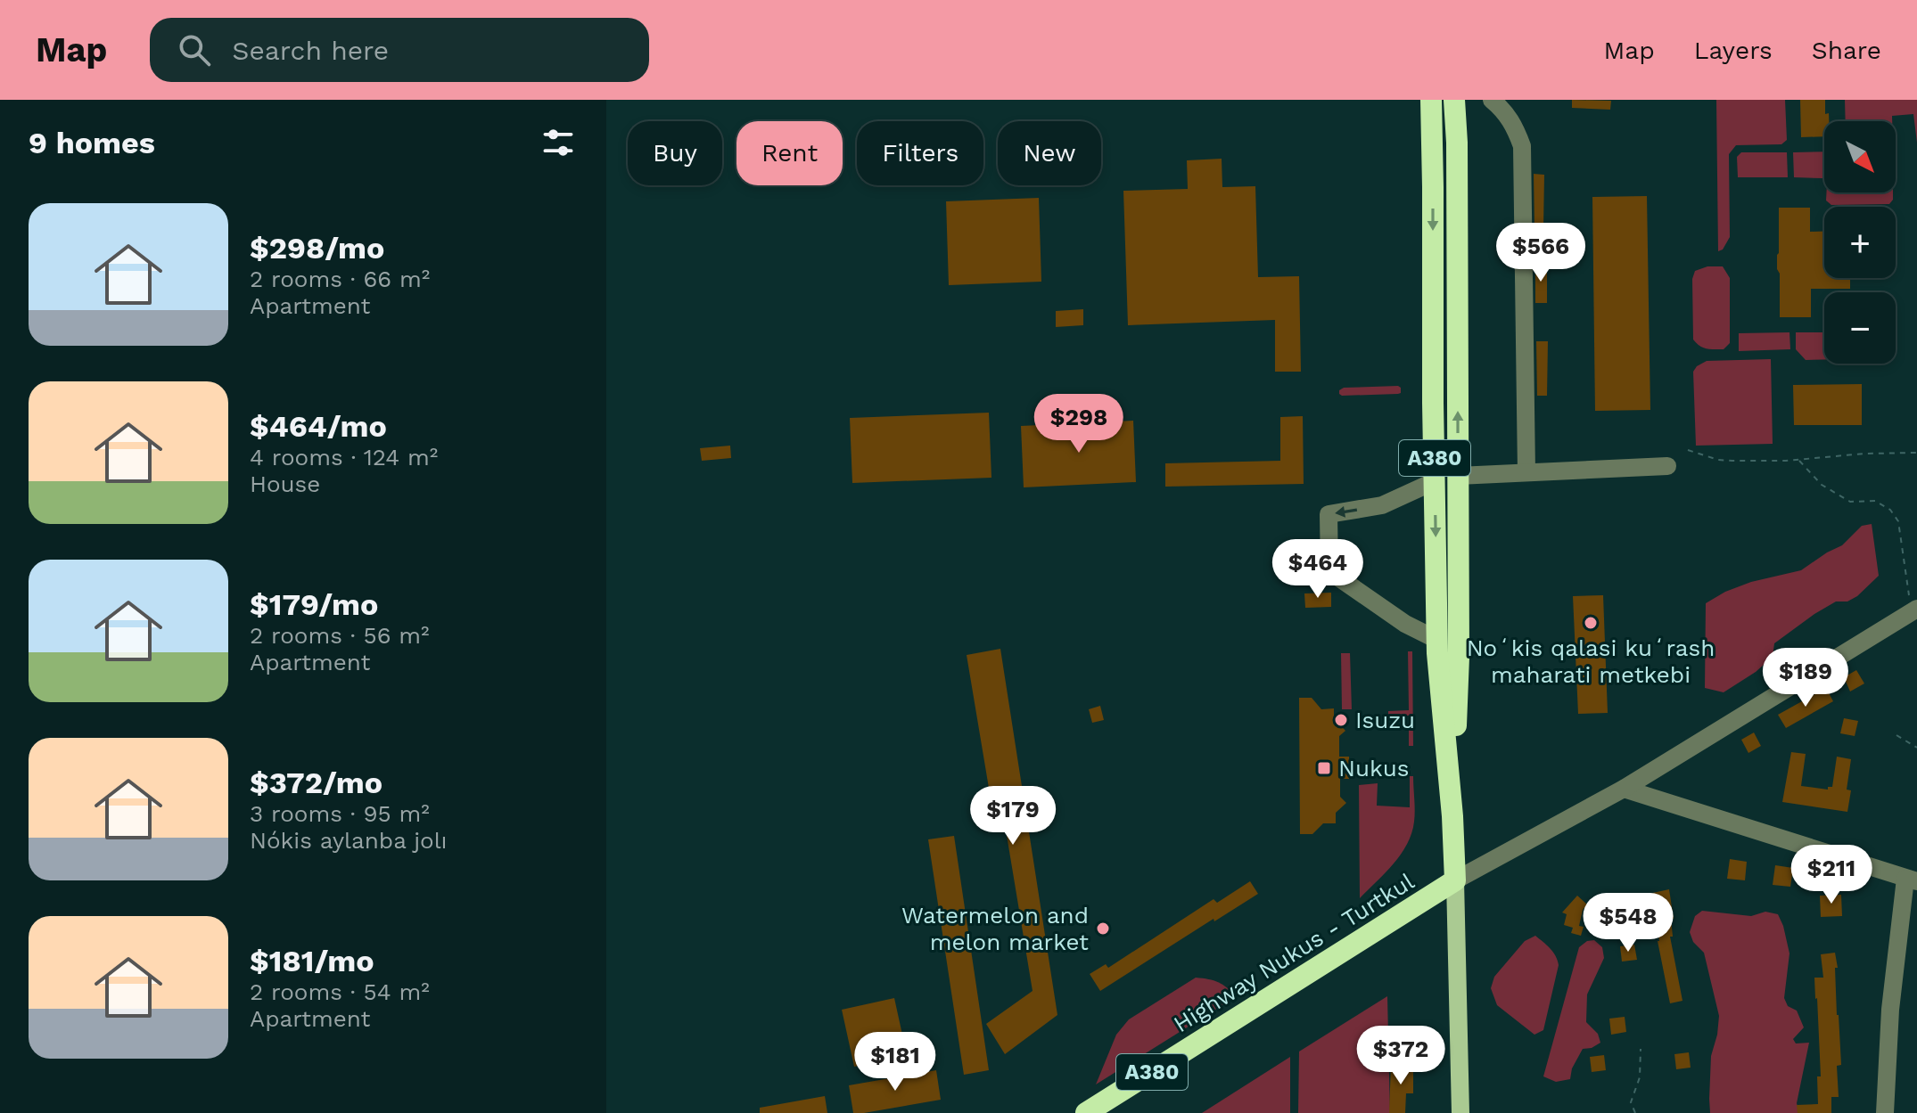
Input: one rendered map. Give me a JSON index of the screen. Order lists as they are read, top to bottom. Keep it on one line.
{"streets":{"highway":["A380","Highway Nukus - Turtkul"]},"crossings":[["A380","Highway Nukus - Turtkul"]],"places":{"other":["Noʻkis qalasi kuʻrash maharati metkebi","Isuzu","Watermelon and melon market"],"transit":["Nukus"]},"north":"bottom right","page":{"header":"Map","search":"Search here","nav":["Map","Layers","Share"],"heading":"9 homes","map_buttons":["+","−"],"chip":["Buy","Rent","Filters","New"],"list":[{"name":"$298/mo","note":"2 rooms · 66 m² · Apartment"},{"name":"$464/mo","note":"4 rooms · 124 m² · House"},{"name":"$179/mo","note":"2 rooms · 56 m² · Apartment"},{"name":"$372/mo","note":"3 rooms · 95 m² · Nókis aylanba jolı"},{"name":"$181/mo","note":"2 rooms · 54 m² · Apartment"}],"price":["$566","$298","$464","$189","$179","$211","$548","$372","$181"]}}
